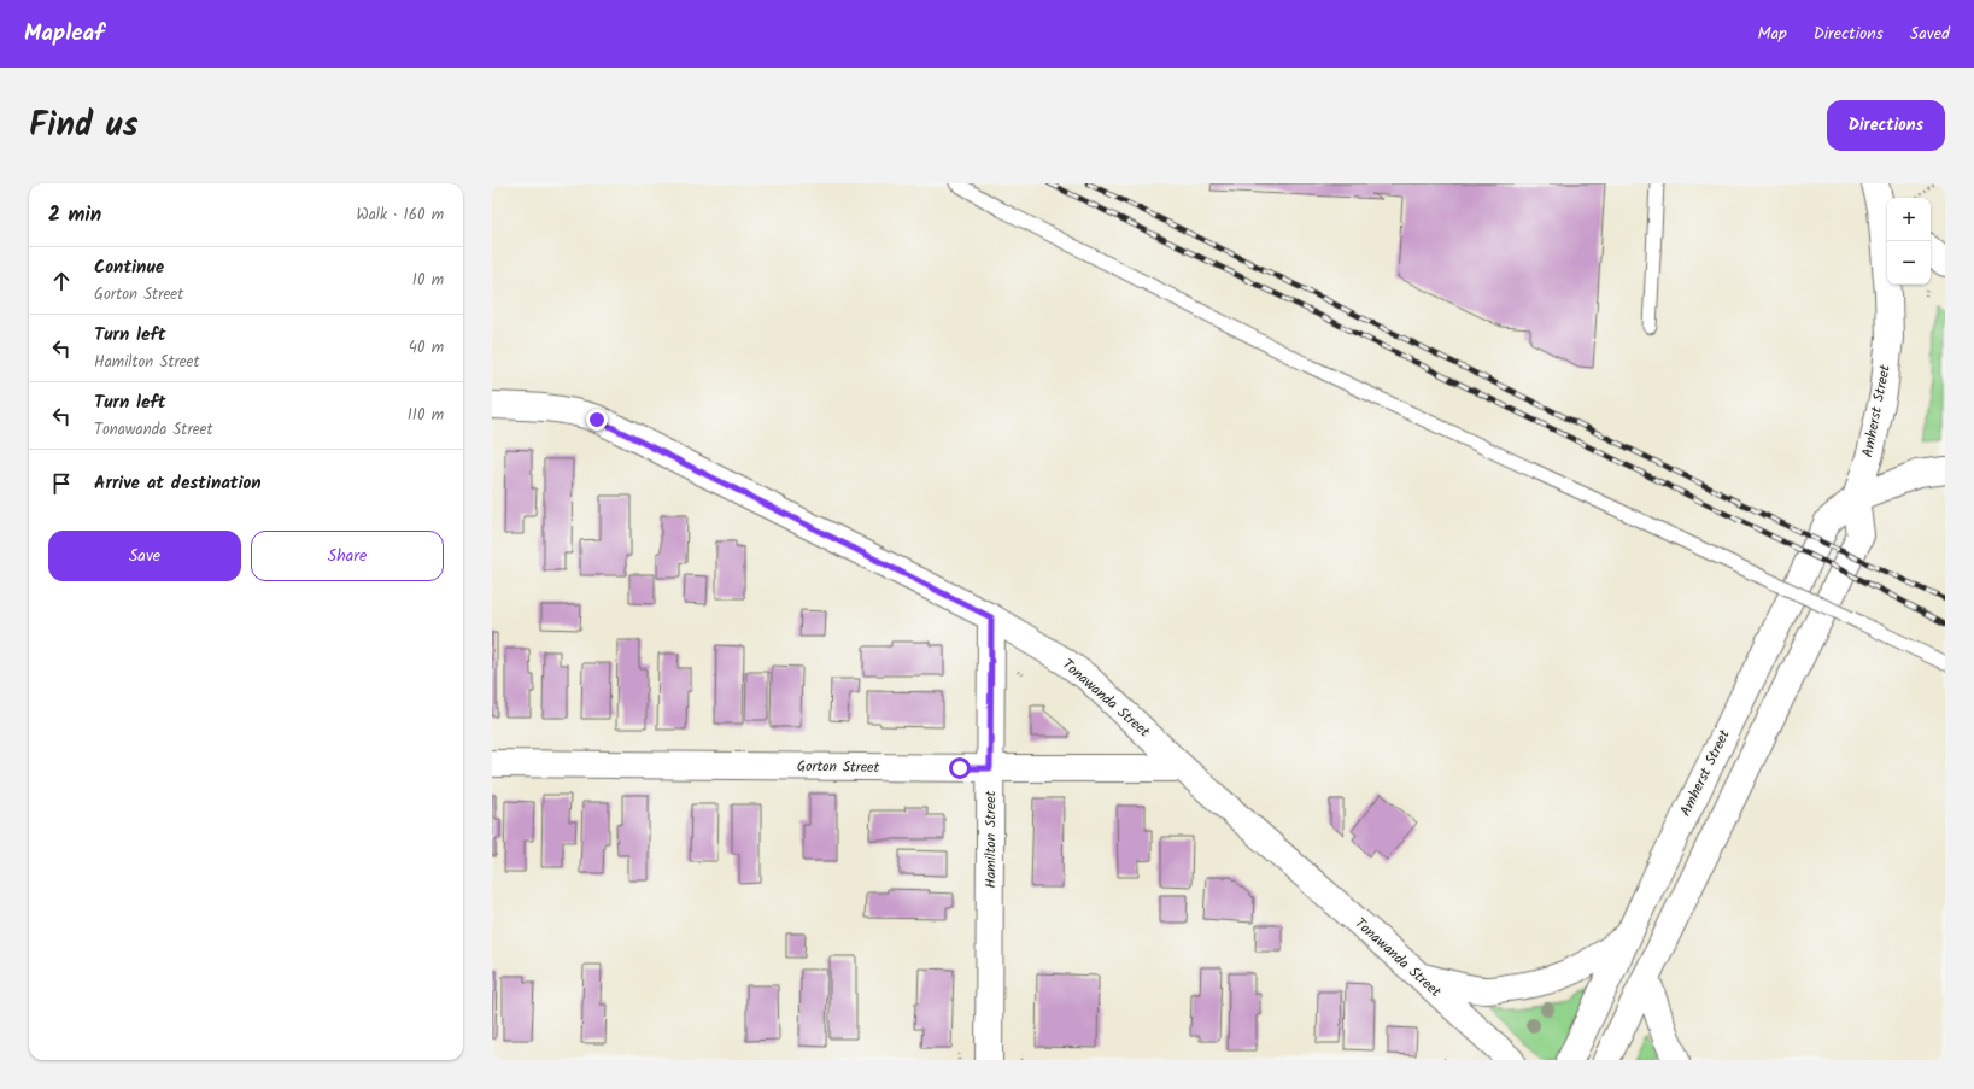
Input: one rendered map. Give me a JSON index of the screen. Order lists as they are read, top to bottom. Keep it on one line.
{"streets":{"street":["Amherst Street","Tonawanda Street","Gorton Street","Hamilton Street"]},"crossings":[["Tonawanda Street","Gorton Street"],["Tonawanda Street","Hamilton Street"],["Gorton Street","Hamilton Street"]],"page":{"header":"Mapleaf","nav":["Map","Directions","Saved"],"title":"Find us","buttons":["Directions",["Save","Share"]],"heading":["2 min","Walk · 160 m"],"map_buttons":["+","−"],"list":[["Continue","Gorton Street","10 m"],["Turn left","Hamilton Street","40 m"],["Turn left","Tonawanda Street","110 m"],"Arrive at destination"]}}
